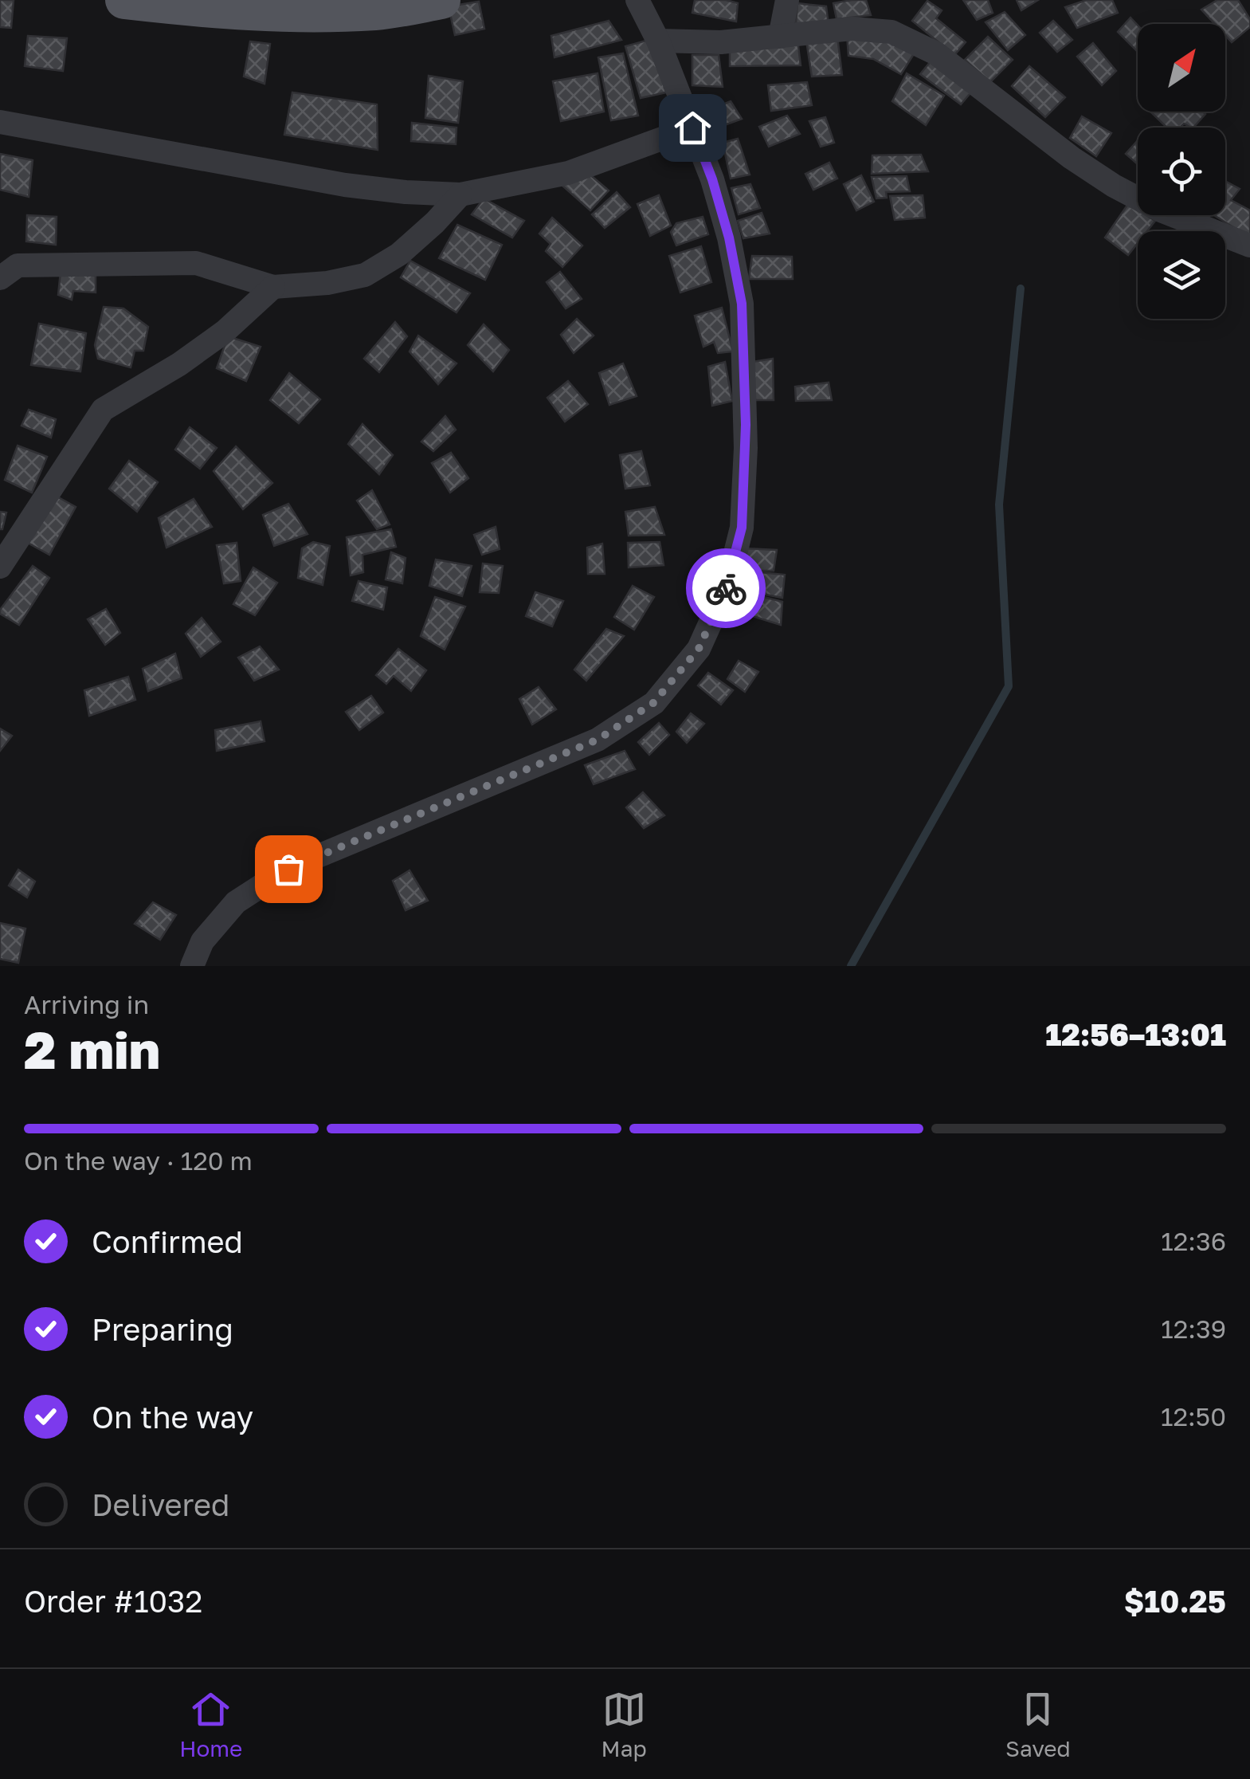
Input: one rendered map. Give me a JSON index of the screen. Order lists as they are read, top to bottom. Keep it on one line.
{"north":"top right","page":{"heading":["2 min","Arriving in","12:56–13:01"],"panel":["Order #1032","$10.25"],"bar":"On the way · 120 m","list":[["Confirmed","12:36"],["Preparing","12:39"],["On the way","12:50"],"Delivered"],"tabs":["Home","Map","Saved"]}}
